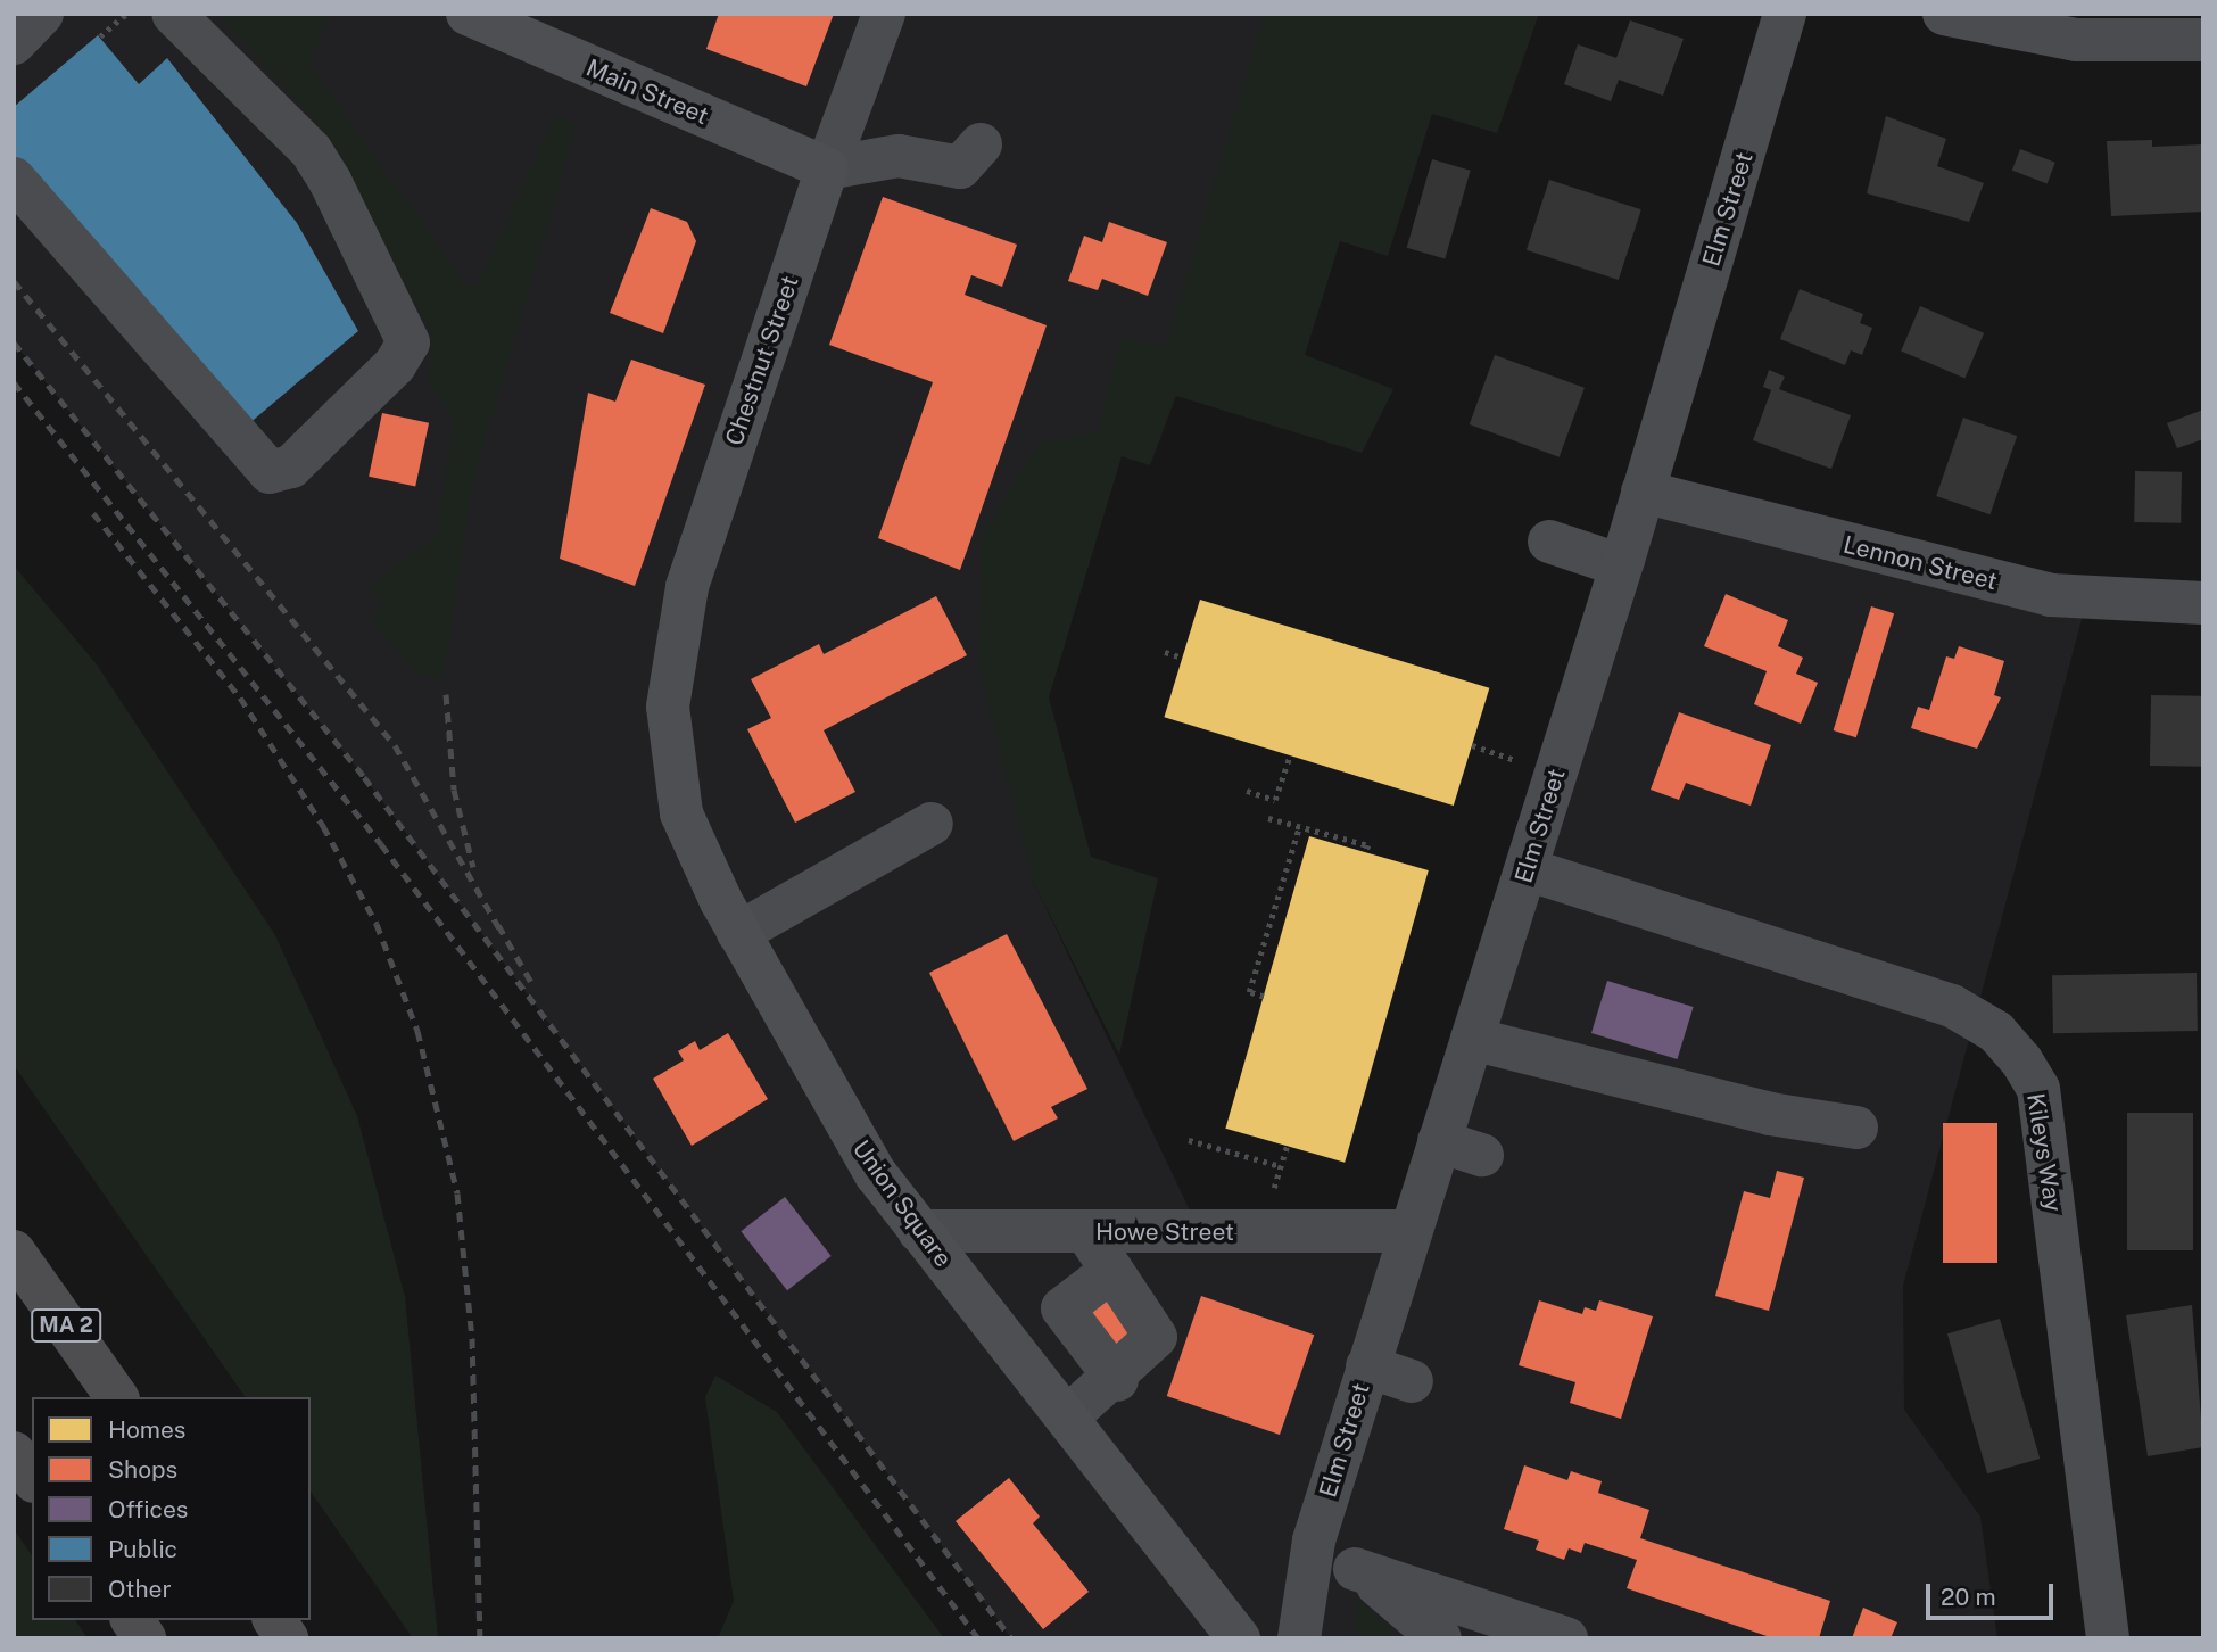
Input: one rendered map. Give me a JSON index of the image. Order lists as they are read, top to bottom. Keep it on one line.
{"streets":{"highway":["MA 2"],"main road":["Main Street","Chestnut Street","Union Square"],"street":["Elm Street","Lennon Street","Kileys Way","Howe Street"]},"crossings":[["Main Street","Chestnut Street"],["Elm Street","Lennon Street"],["Elm Street","Kileys Way"],["Elm Street","Howe Street"],["Chestnut Street","Union Square"],["Union Square","Howe Street"]],"legend":["Homes","Shops","Offices","Public","Other"],"scale_bar":"20 m"}
